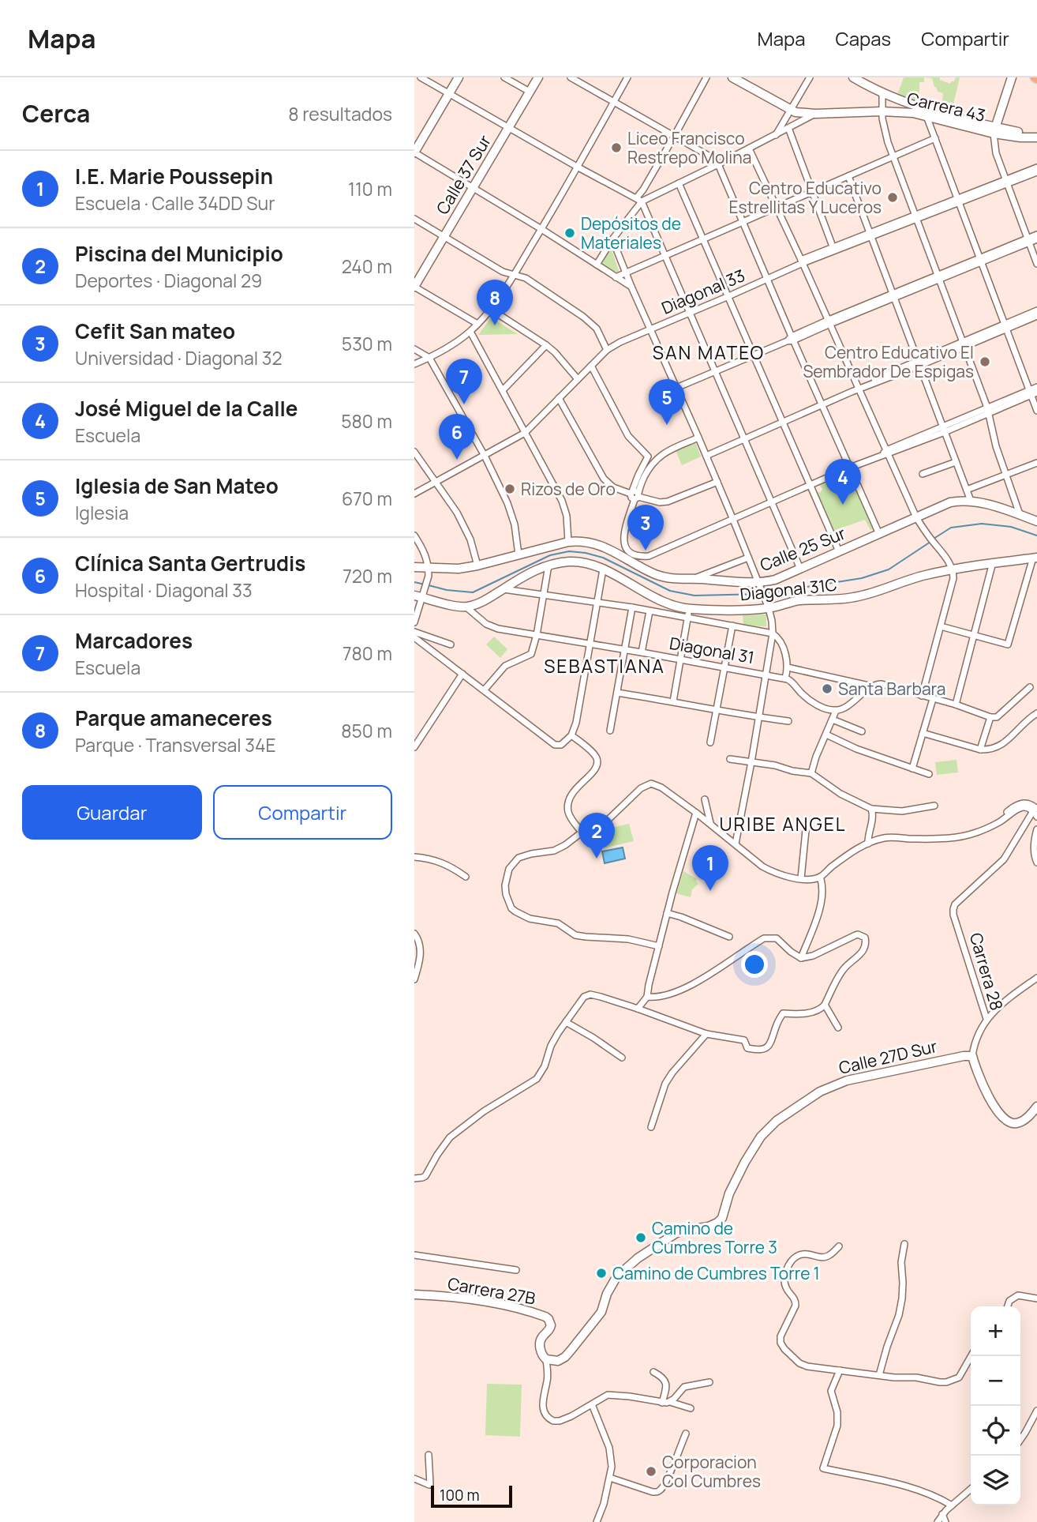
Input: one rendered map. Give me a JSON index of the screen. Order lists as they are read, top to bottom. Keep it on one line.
{"streets":{"main road":["Carrera 43","Calle 37 Sur","Calle 25 Sur","Diagonal 31C","Diagonal 31","Calle 27D Sur","Carrera 27B"],"street":["Diagonal 33","Carrera 28"]},"crossings":[["Diagonal 31C","Diagonal 31"],["Carrera 28","Calle 27D Sur"],["Calle 27D Sur","Carrera 27B"]],"districts":["SAN MATEO","SEBASTIANA","URIBE ANGEL"],"places":["Liceo Francisco Restrepo Molina","Centro Educativo Estrellitas Y Luceros","Depósitos de Materiales","Centro Educativo El Sembrador De Espigas","Rizos de Oro","Santa Barbara","Camino de Cumbres Torre 3","Camino de Cumbres Torre 1","Corporacion Col Cumbres"],"scale_bar":"100 m","page":{"header":"Mapa","nav":["Mapa","Capas","Compartir"],"heading":["Cerca","8 resultados"],"list":[{"mark":"1","name":"I.E. Marie Poussepin","note":"Escuela · Calle 34DD Sur","value":"110 m"},{"mark":"2","name":"Piscina del Municipio","note":"Deportes · Diagonal 29","value":"240 m"},{"mark":"3","name":"Cefit San mateo","note":"Universidad · Diagonal 32","value":"530 m"},{"mark":"4","name":"José Miguel de la Calle","note":"Escuela","value":"580 m"},{"mark":"5","name":"Iglesia de San Mateo","note":"Iglesia","value":"670 m"},{"mark":"6","name":"Clínica Santa Gertrudis","note":"Hospital · Diagonal 33","value":"720 m"},{"mark":"7","name":"Marcadores","note":"Escuela","value":"780 m"},{"mark":"8","name":"Parque amaneceres","note":"Parque · Transversal 34E","value":"850 m"}],"pins":["8","7","5","6","4","3","2","1"],"buttons":["Guardar","Compartir"],"map_buttons":["+","−"],"scale":"100 m"}}
